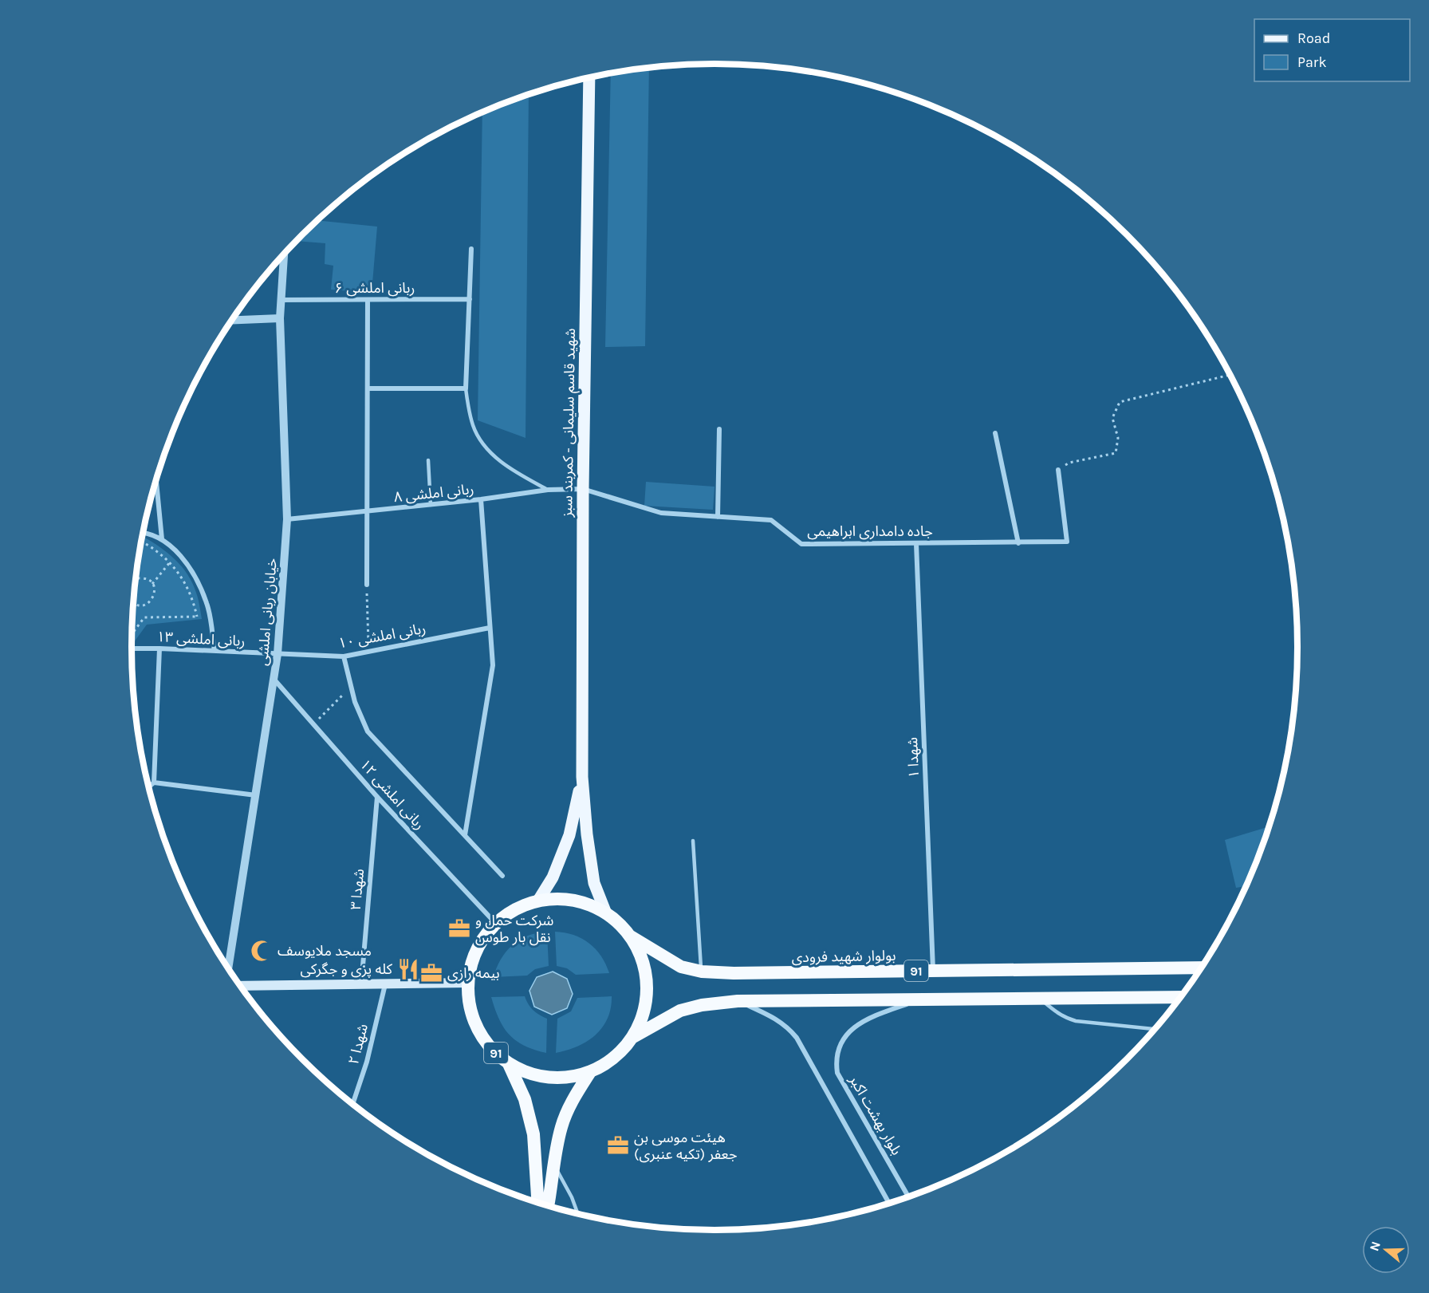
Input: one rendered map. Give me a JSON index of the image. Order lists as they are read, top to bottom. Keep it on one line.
{"streets":{"highway":["بولوار شهید فرودی","91"],"main road":["شهید قاسم سلیمانی - کمربند سبز"],"street":["ربانی املشی ۶","ربانی املشی ۸","جاده دامداری ابراهیمی","خیابان ربانی املشی","ربانی املشی ۱۰","ربانی املشی ۱۳","شهدا ۱","ربانی املشی ۱۲","شهدا ۳","شهدا ۲","بلوار بهشت اکبر"]},"crossings":[["ربانی املشی ۶","خیابان ربانی املشی"],["شهید قاسم سلیمانی - کمربند سبز","ربانی املشی ۸"],["شهید قاسم سلیمانی - کمربند سبز","جاده دامداری ابراهیمی"],["ربانی املشی ۸","جاده دامداری ابراهیمی"],["ربانی املشی ۸","خیابان ربانی املشی"],["جاده دامداری ابراهیمی","شهدا ۱"],["خیابان ربانی املشی","ربانی املشی ۱۰"],["خیابان ربانی املشی","ربانی املشی ۱۳"],["خیابان ربانی املشی","ربانی املشی ۱۲"],["ربانی املشی ۱۰","ربانی املشی ۱۳"],["شهدا ۱","بولوار شهید فرودی"],["ربانی املشی ۱۲","شهدا ۳"],["ربانی املشی ۱۲","91"],["بولوار شهید فرودی","91"],["91","بلوار بهشت اکبر"]],"places":{"office":["شرکت حمل و نقل بار طوس","بیمه رازی","هيئت موسی بن جعفر (تکیه عنبری)"],"mosque":["مسجد ملایوسف"],"restaurant":["کله پزی و جگرکی"]},"legend":["Road","Park"],"north":"left"}
